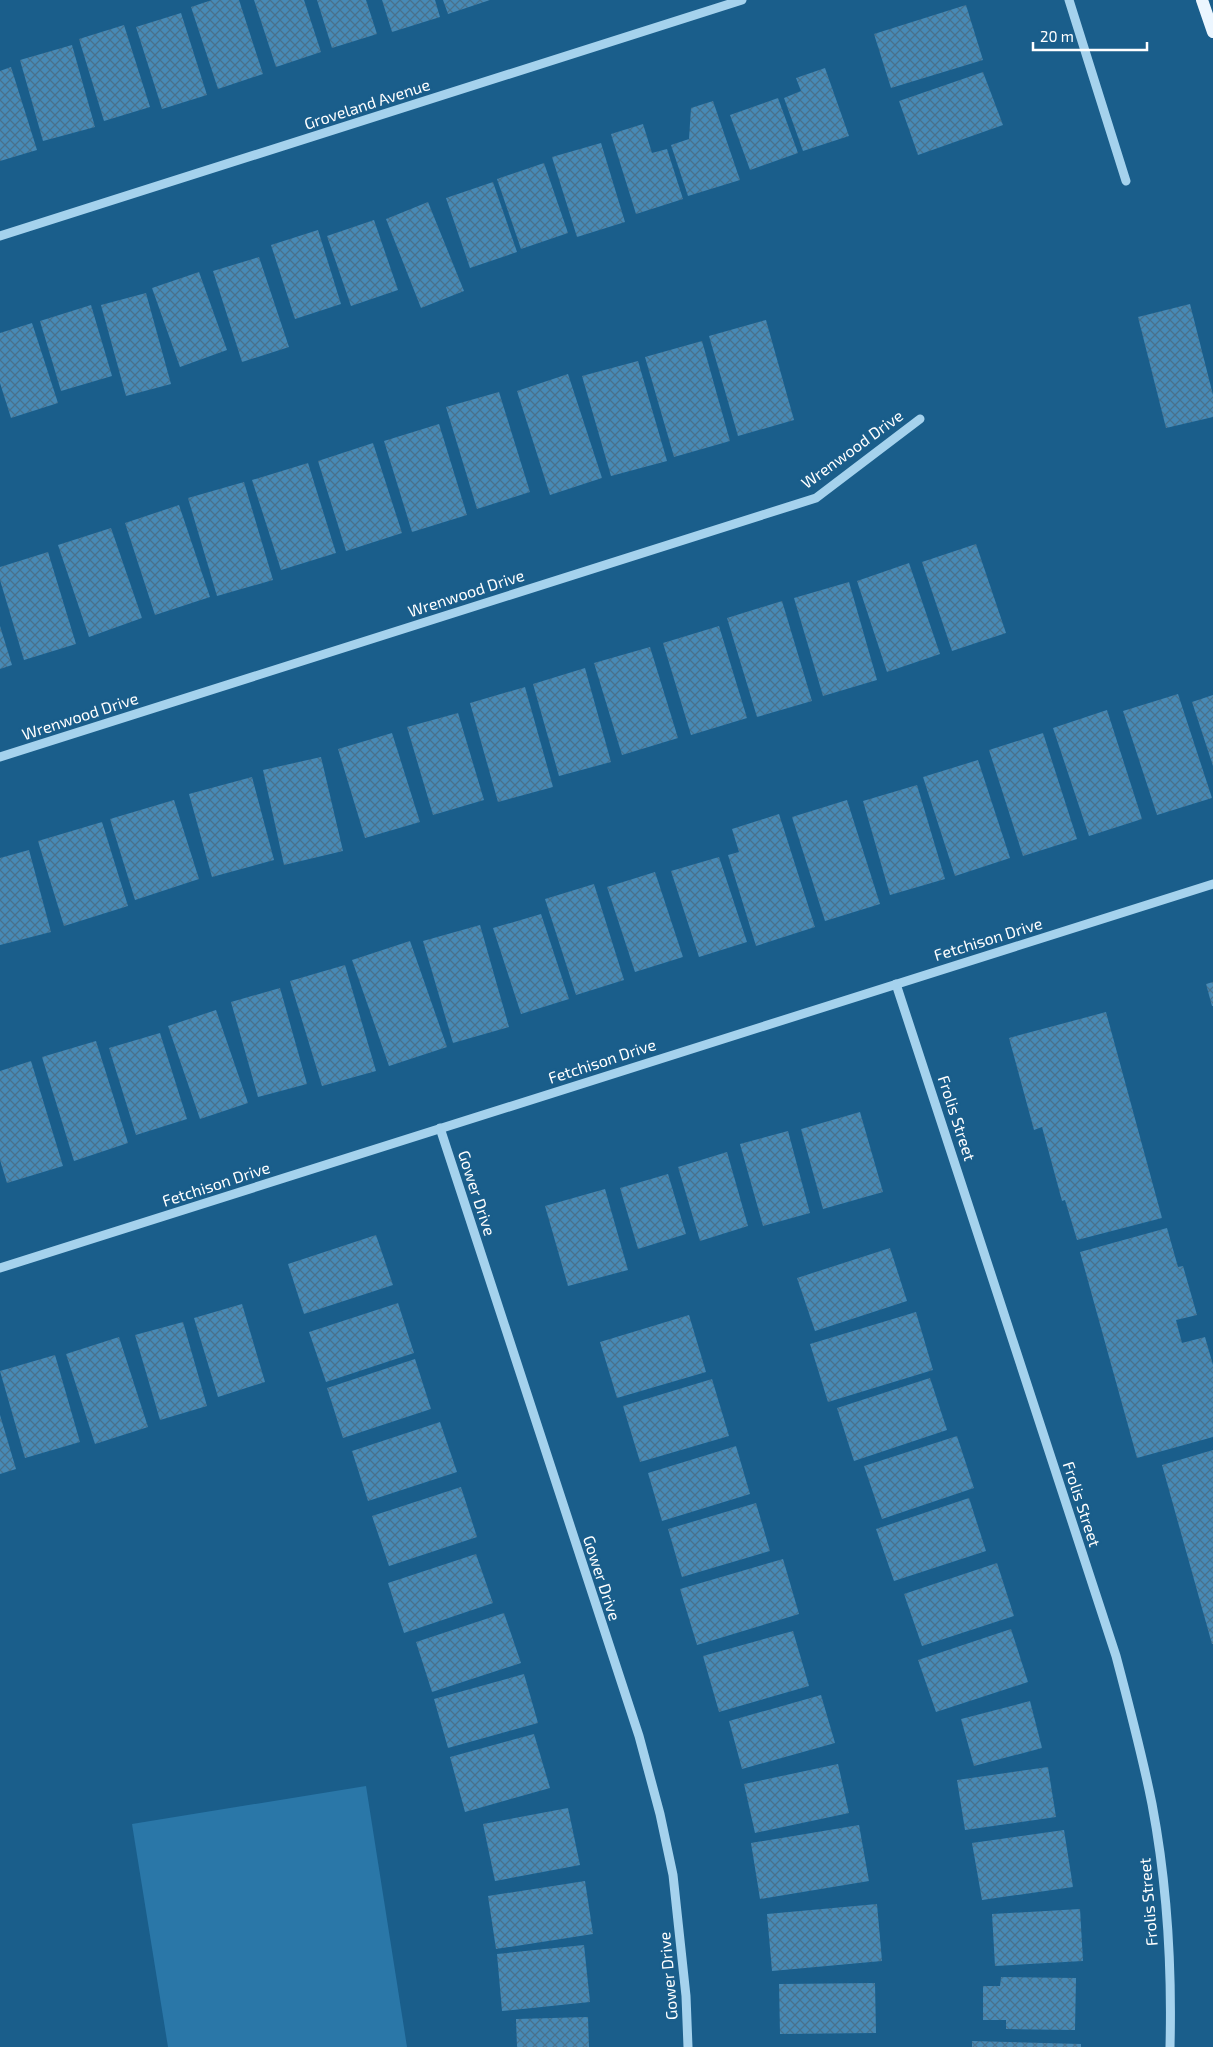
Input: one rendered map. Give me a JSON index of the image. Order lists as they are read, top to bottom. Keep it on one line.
{"streets":{"street":["Groveland Avenue","Wrenwood Drive","Fetchison Drive","Frolis Street","Gower Drive"]},"crossings":[["Fetchison Drive","Frolis Street"],["Fetchison Drive","Gower Drive"]],"scale_bar":"20 m"}
